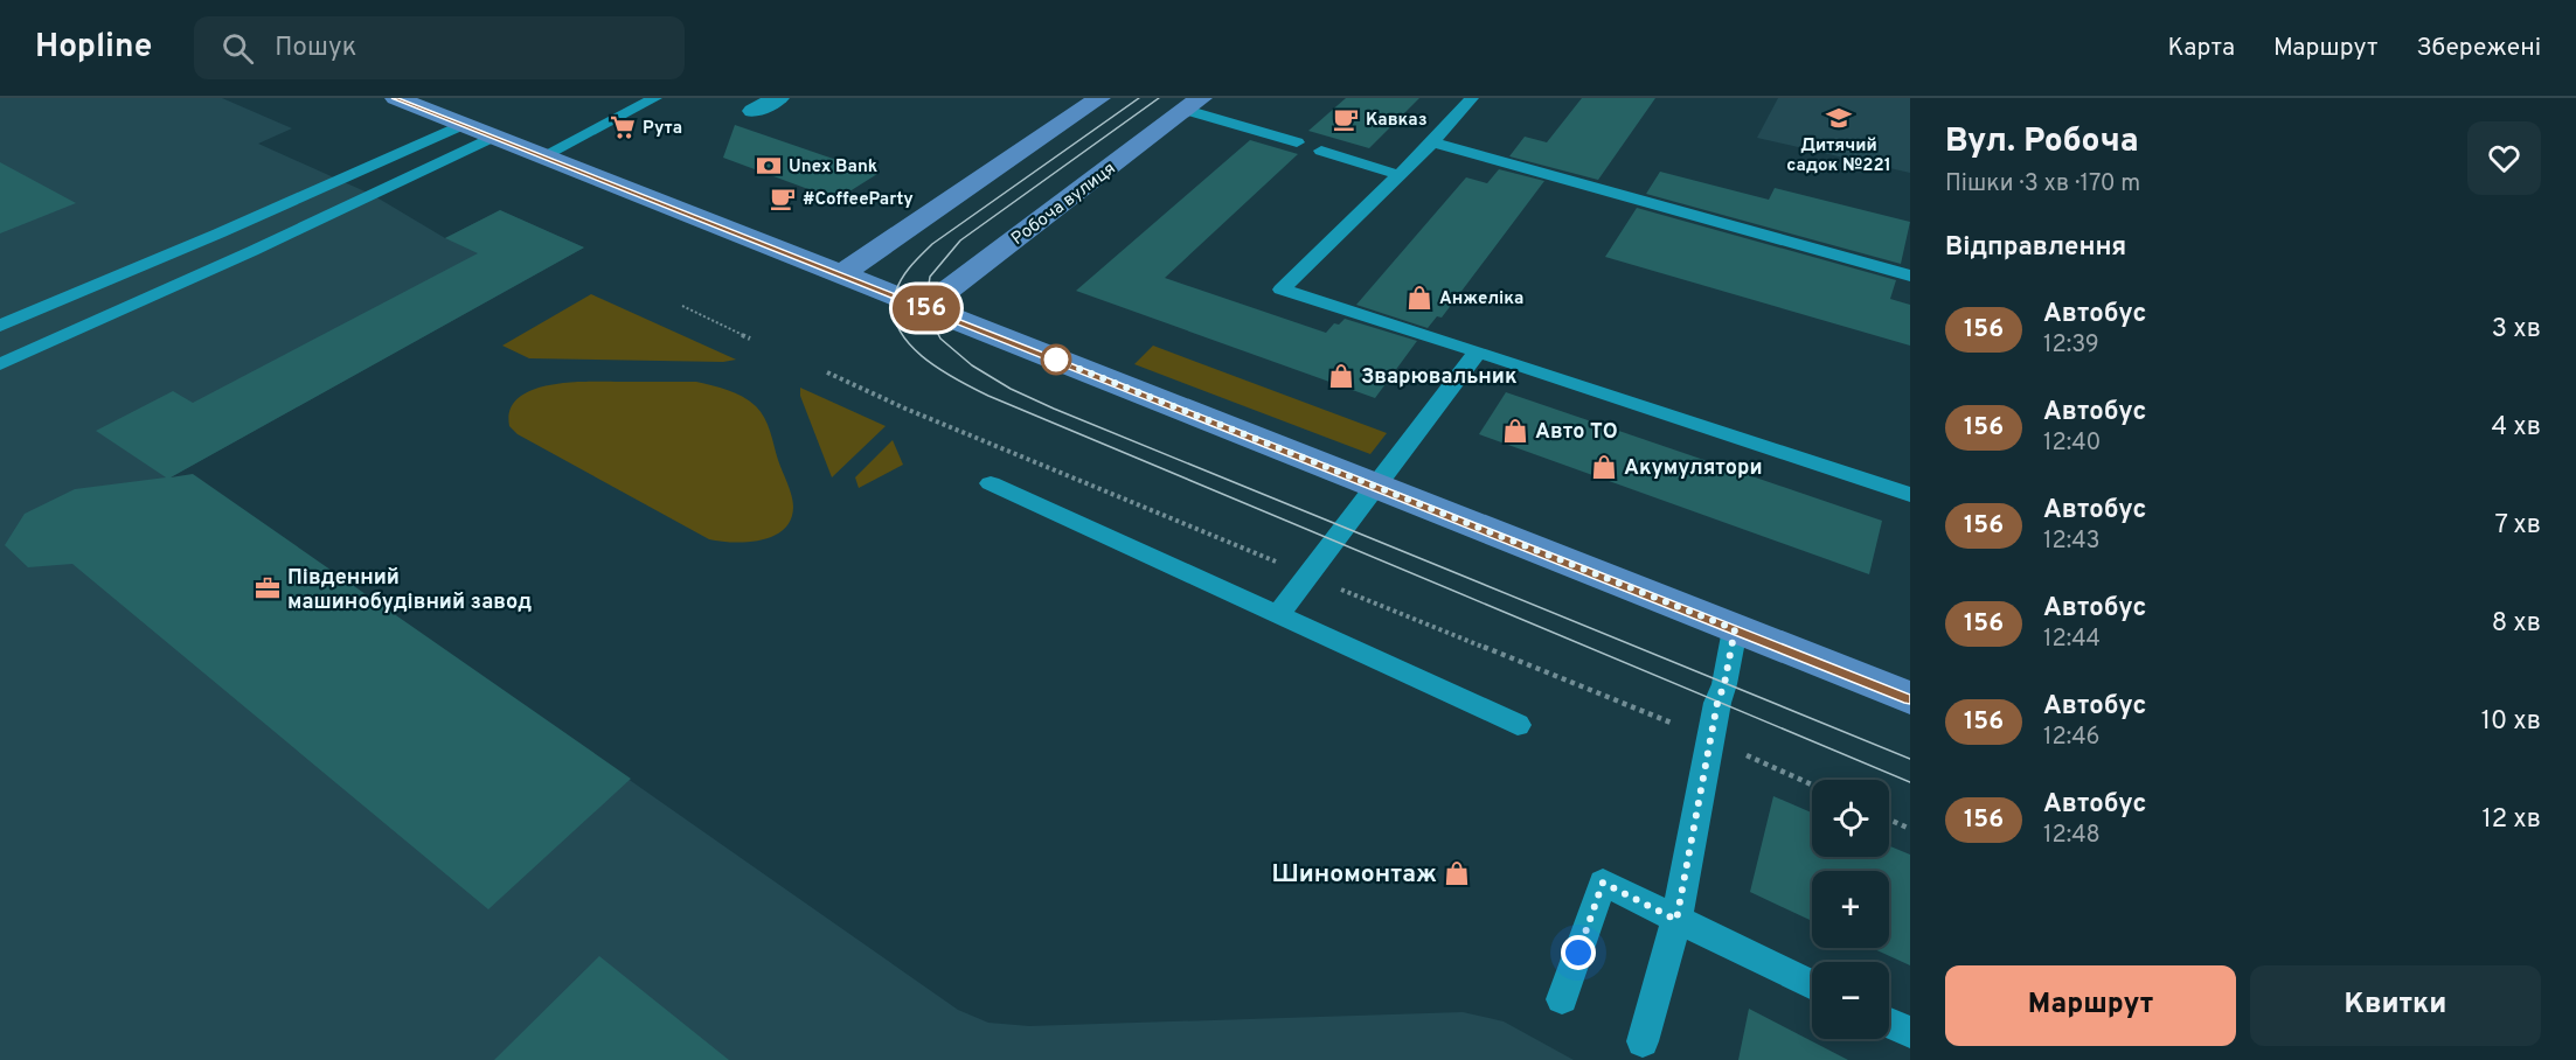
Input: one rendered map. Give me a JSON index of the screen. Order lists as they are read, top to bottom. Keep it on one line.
{"streets":{"main road":["Робоча вулиця"]},"places":{"school or university":["Дитячий садок №221"],"cafe":["Кавказ","#CoffeeParty"],"supermarket":["Рута"],"bank":["Unex Bank"],"shop":["Анжеліка","Зварювальник","Авто ТО","Акумулятори","Шиномонтаж"],"office":["Південний машинобудівний завод"]},"lines":["bus line 156"],"page":{"header":"Hopline","search":"Пошук","nav":["Карта","Маршрут","Збережені"],"on_map":"156","heading":[["Вул. Робоча","Пішки · 3 хв · 170 m"],"Відправлення"],"list":[{"mark":"156","name":"Автобус","note":"12:39","value":"3 хв"},{"mark":"156","name":"Автобус","note":"12:40","value":"4 хв"},{"mark":"156","name":"Автобус","note":"12:43","value":"7 хв"},{"mark":"156","name":"Автобус","note":"12:44","value":"8 хв"},{"mark":"156","name":"Автобус","note":"12:46","value":"10 хв"},{"mark":"156","name":"Автобус","note":"12:48","value":"12 хв"}],"map_buttons":["+","−"],"buttons":["Маршрут","Квитки"]}}
